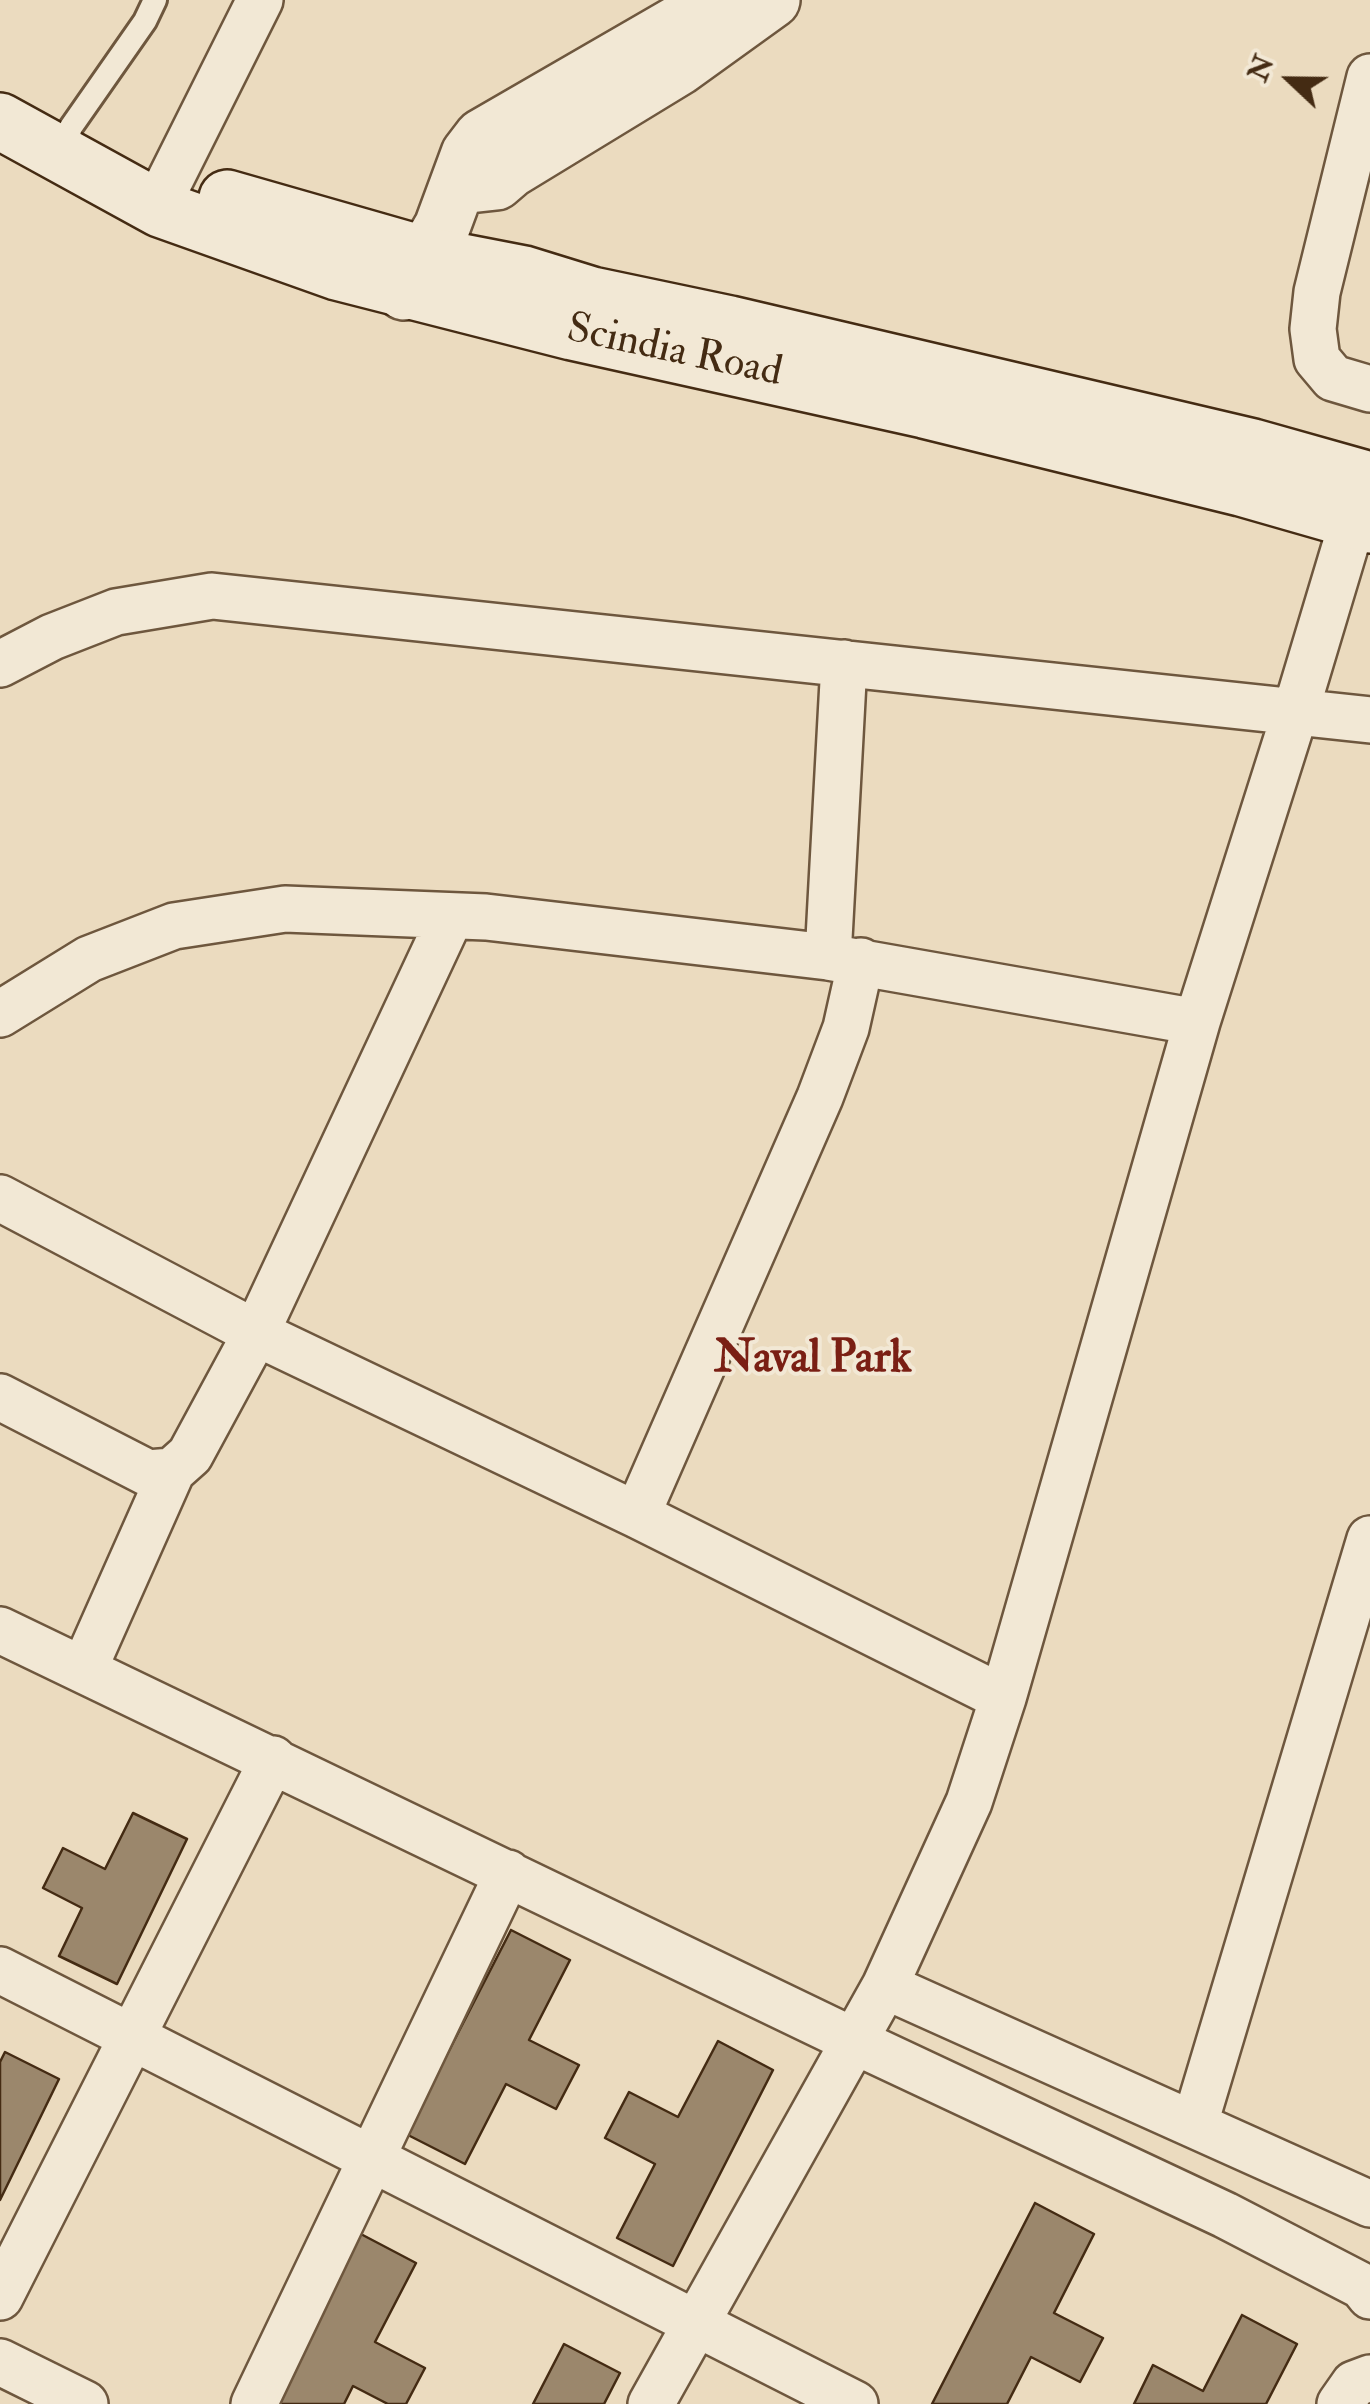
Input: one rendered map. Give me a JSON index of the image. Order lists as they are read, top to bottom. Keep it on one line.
{"streets":{"main road":["Scindia Road"]},"districts":["Naval Park"],"north":"left"}
